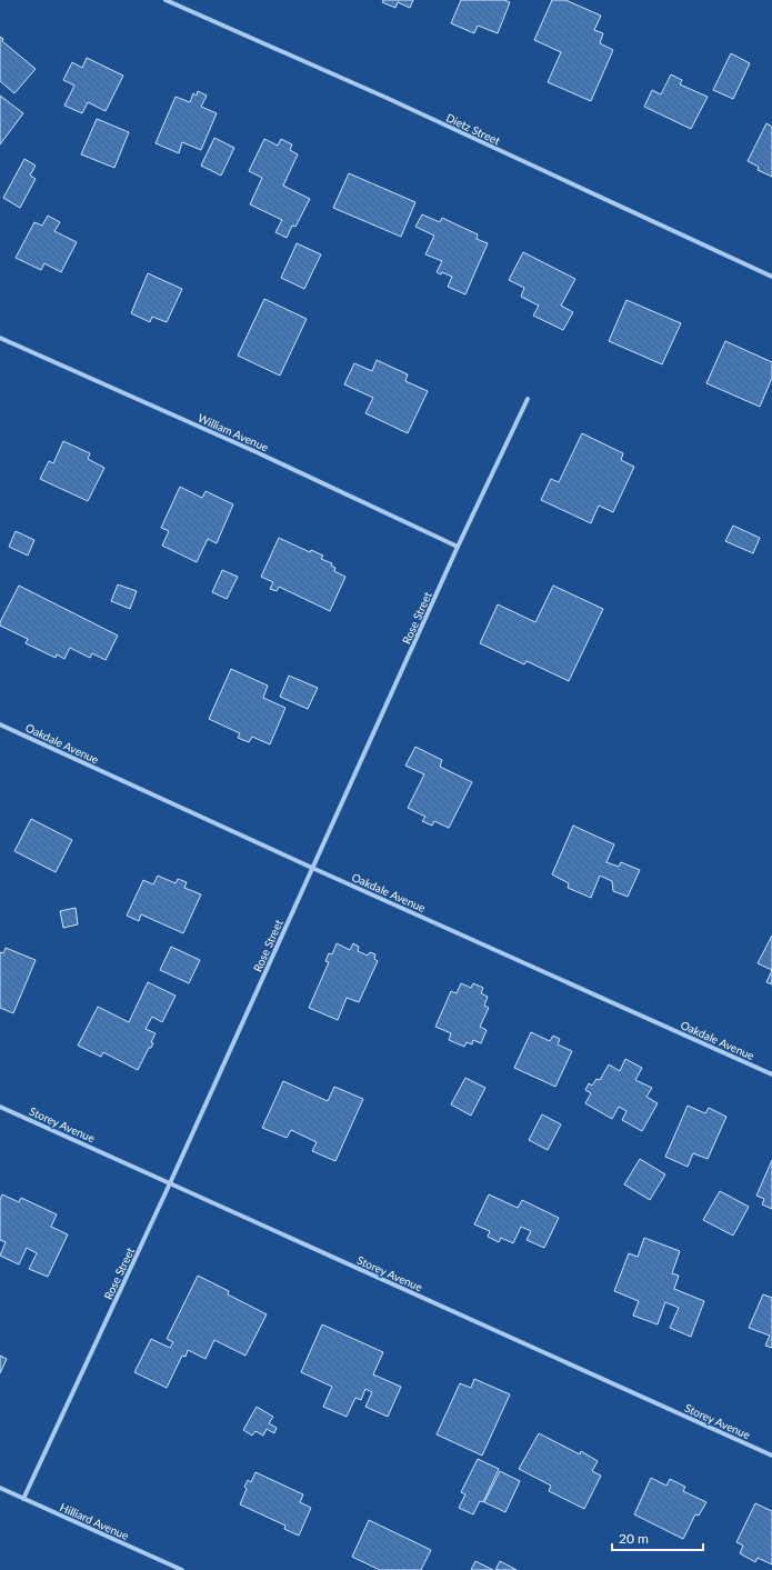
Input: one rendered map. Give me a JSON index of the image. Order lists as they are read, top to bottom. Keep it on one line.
{"streets":{"street":["Dietz Street","William Avenue","Rose Street","Oakdale Avenue","Storey Avenue","Hilliard Avenue"]},"crossings":[["William Avenue","Rose Street"],["Rose Street","Oakdale Avenue"],["Rose Street","Storey Avenue"],["Rose Street","Hilliard Avenue"]],"scale_bar":"20 m"}
